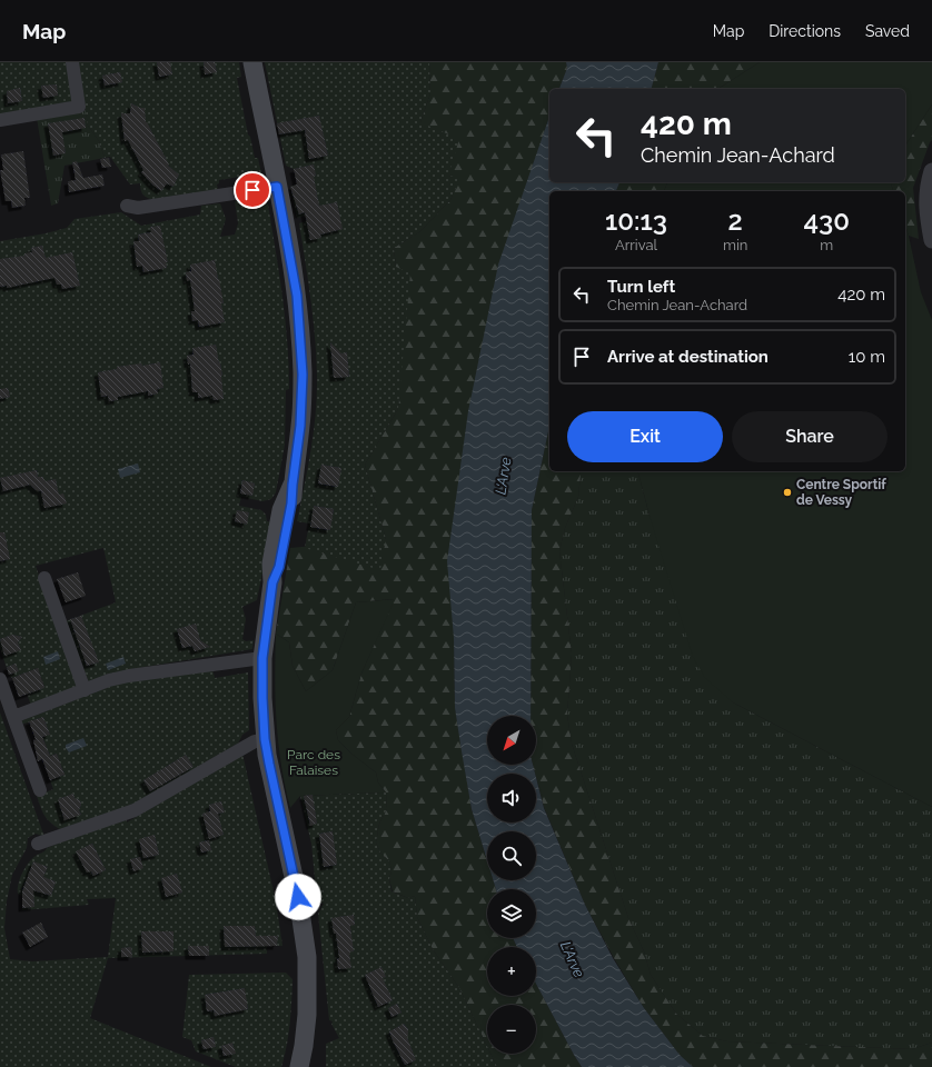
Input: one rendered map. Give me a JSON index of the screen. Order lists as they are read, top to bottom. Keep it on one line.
{"water":["L'Arve"],"parks":["Parc des Falaises"],"places":["Centre Sportif de Vessy"],"north":"bottom left","page":{"header":"Map","nav":["Map","Directions","Saved"],"turn":["420 m","Chemin Jean-Achard"],"eta":["10:13","Arrival","2","min","430","m"],"list":[{"name":"Turn left","note":"Chemin Jean-Achard","value":"420 m"},{"name":"Arrive at destination","value":"10 m"}],"buttons":["Exit","Share"],"map_buttons":["+","−"]}}
